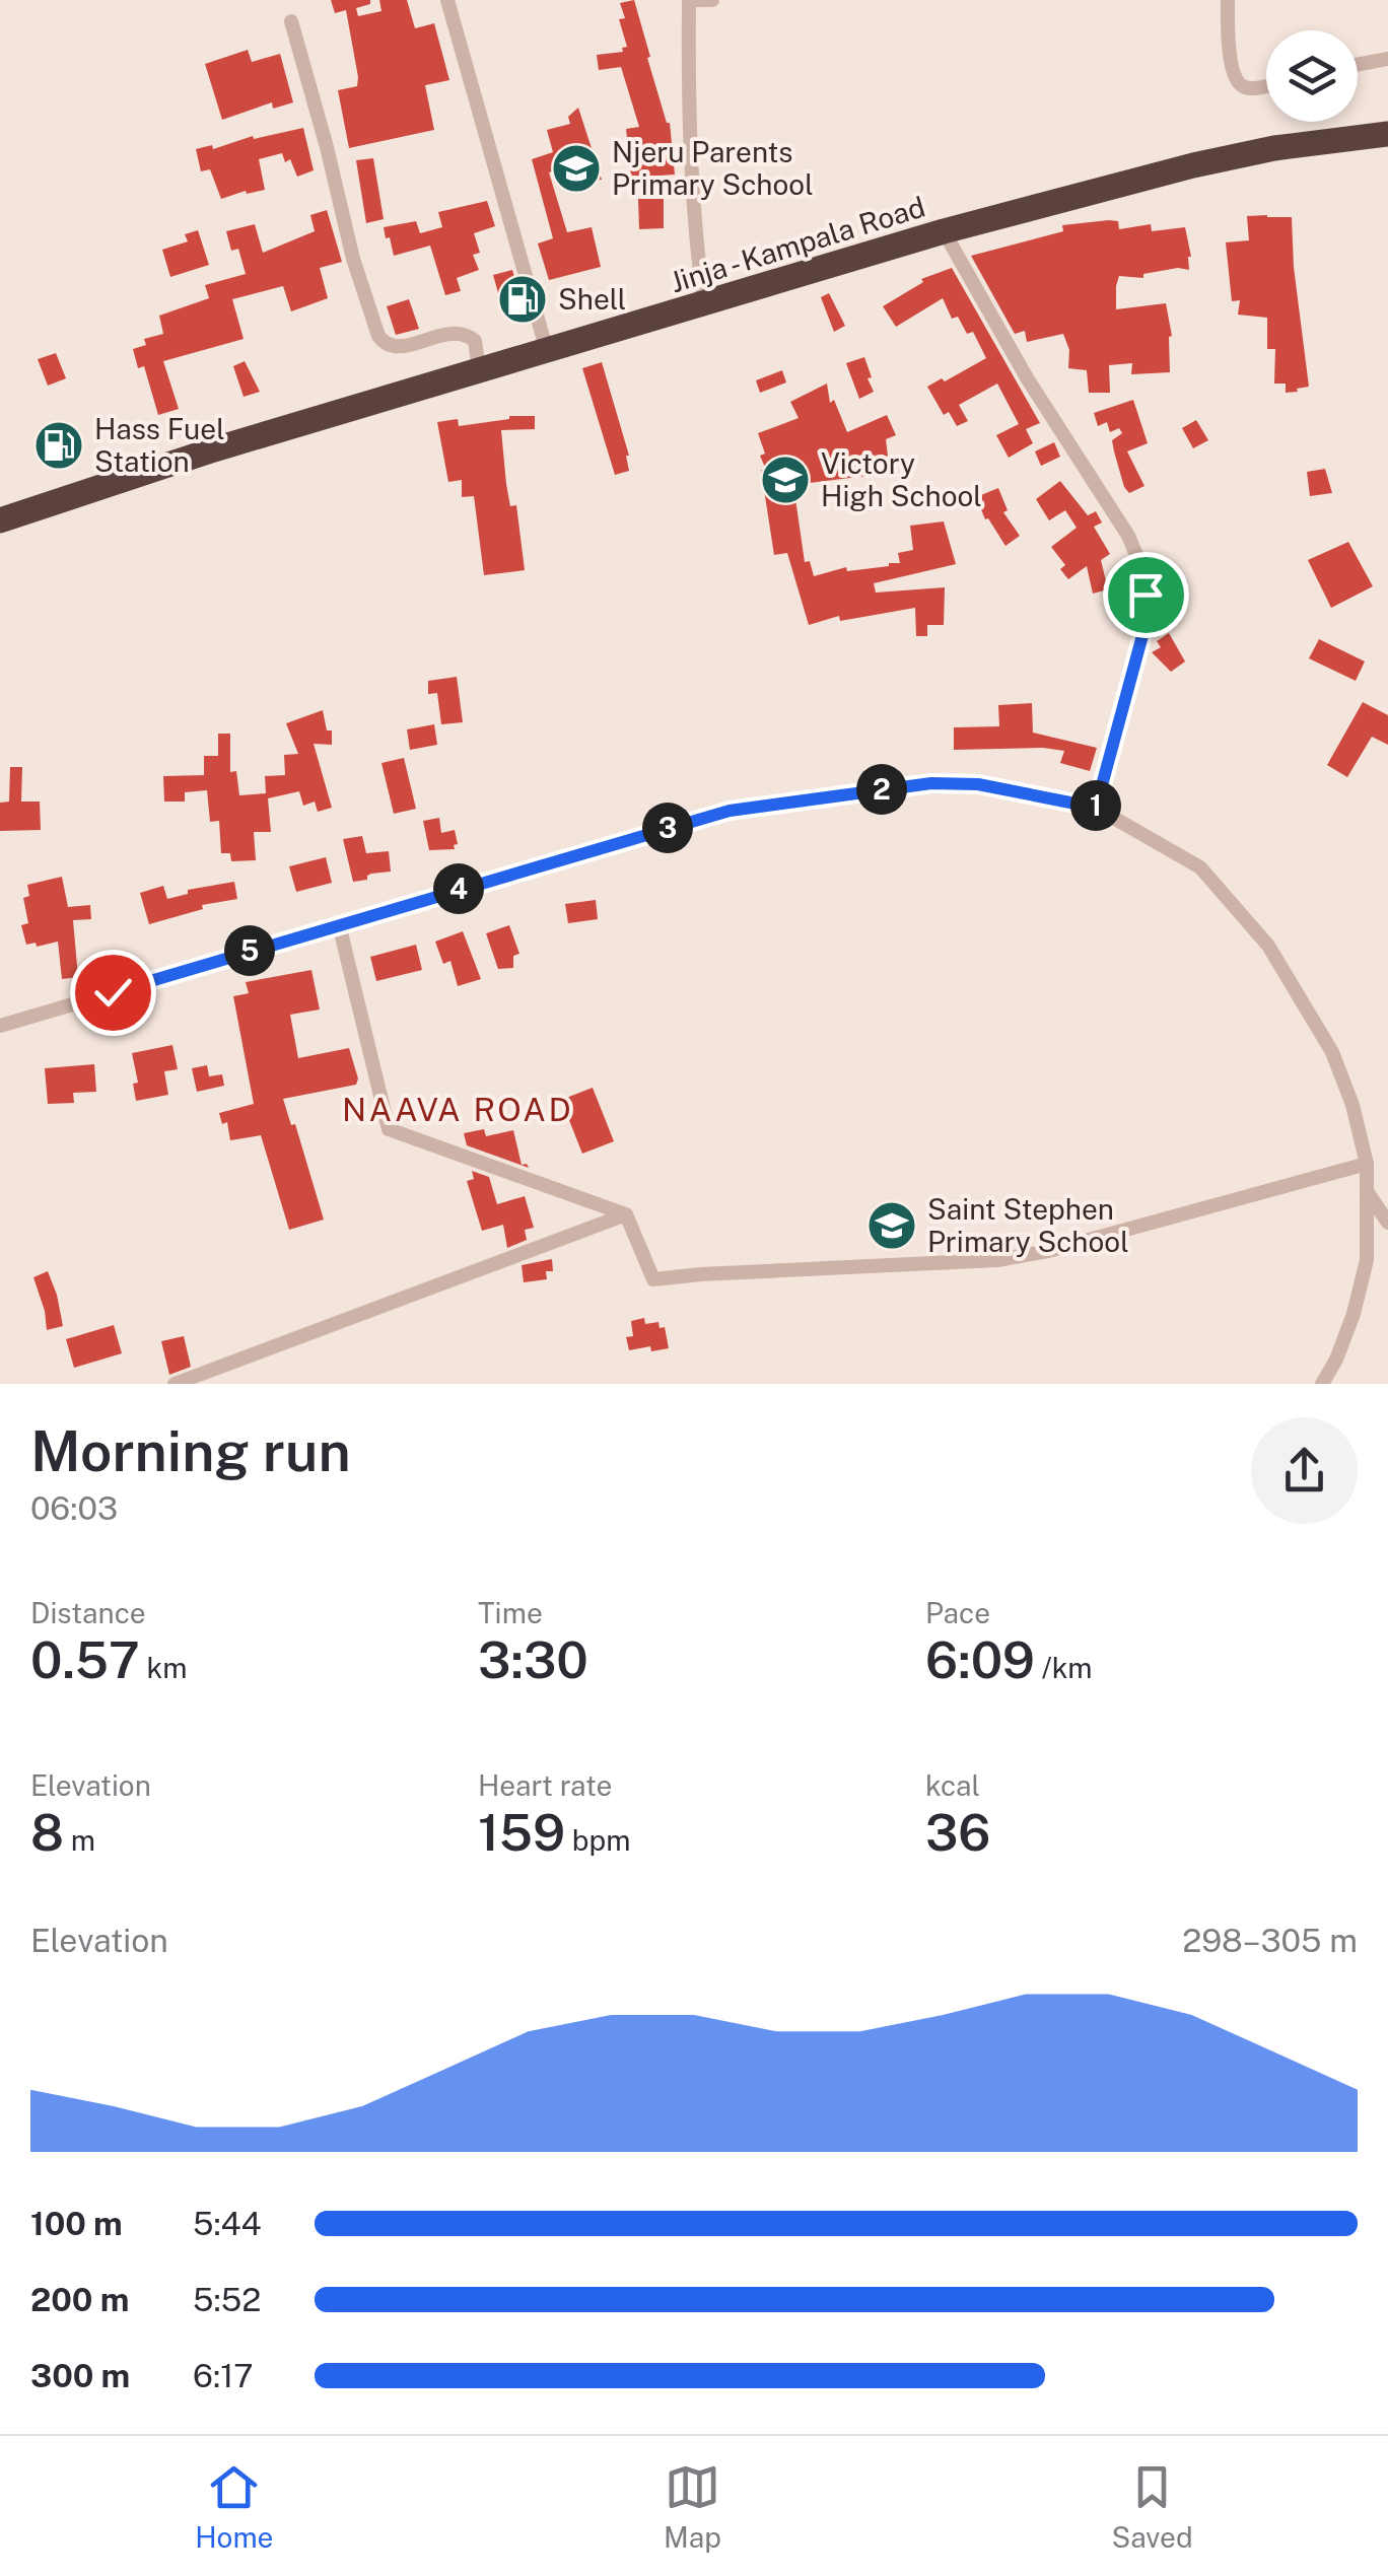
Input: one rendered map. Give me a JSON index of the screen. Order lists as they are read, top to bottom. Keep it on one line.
{"streets":{"highway":["Jinja - Kampala Road"]},"districts":["NAAVA ROAD"],"places":{"school or university":["Njeru Parents Primary School","Victory High School","Saint Stephen Primary School"],"fuel station":["Shell","Hass Fuel Station"]},"page":{"pins":["2","1","3","4","5"],"heading":["Morning run","06:03"],"stats":[["Distance","0.57 km"],["Time","3:30"],["Pace","6:09 /km"],["Elevation","8 m"],["Heart rate","159 bpm"],["kcal","36"]],"chart":["Elevation","298–305 m"],"list":[{"name":"100 m","note":"5:44"},{"name":"200 m","note":"5:52"},{"name":"300 m","note":"6:17"}],"tabs":["Home","Map","Saved"]}}
